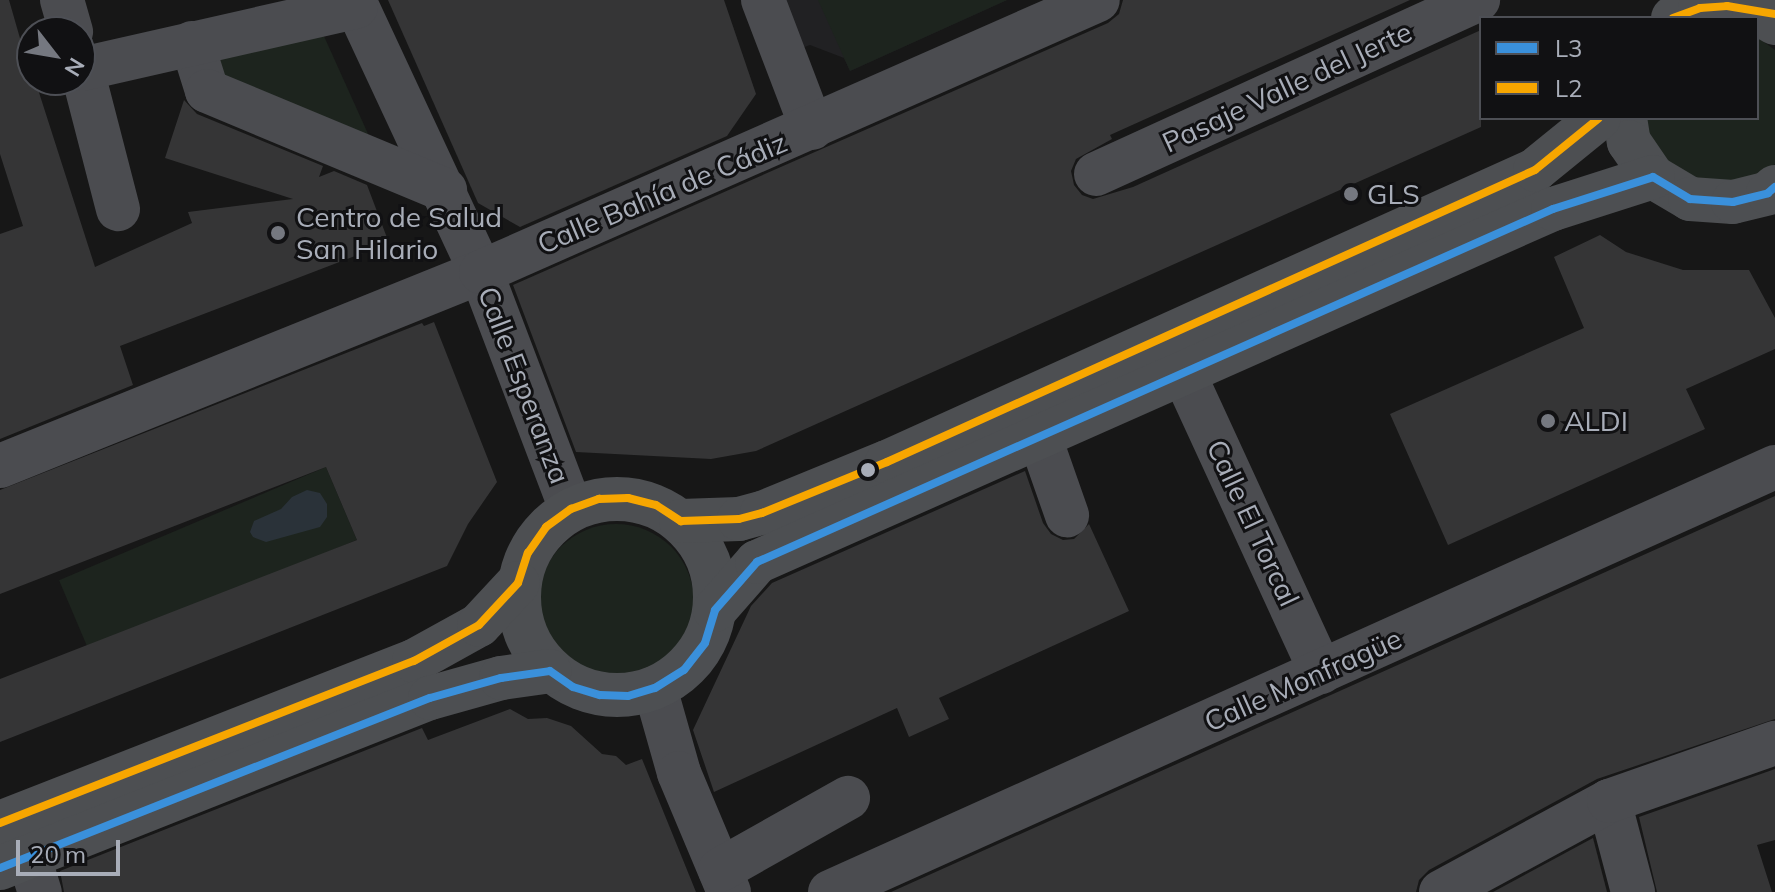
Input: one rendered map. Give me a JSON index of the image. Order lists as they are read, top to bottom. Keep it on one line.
{"streets":{"street":["Pasaje Valle del Jerte","Calle Bahía de Cádiz","Calle Esperanza","Calle El Torcal","Calle Monfragüe"]},"crossings":[["Calle Bahía de Cádiz","Calle Esperanza"],["Calle El Torcal","Calle Monfragüe"]],"places":["GLS","Centro de Salud San Hilario","ALDI"],"lines":["transit line L2","transit line L3"],"legend":["L3","L2"],"scale_bar":"20 m","north":"bottom right"}
